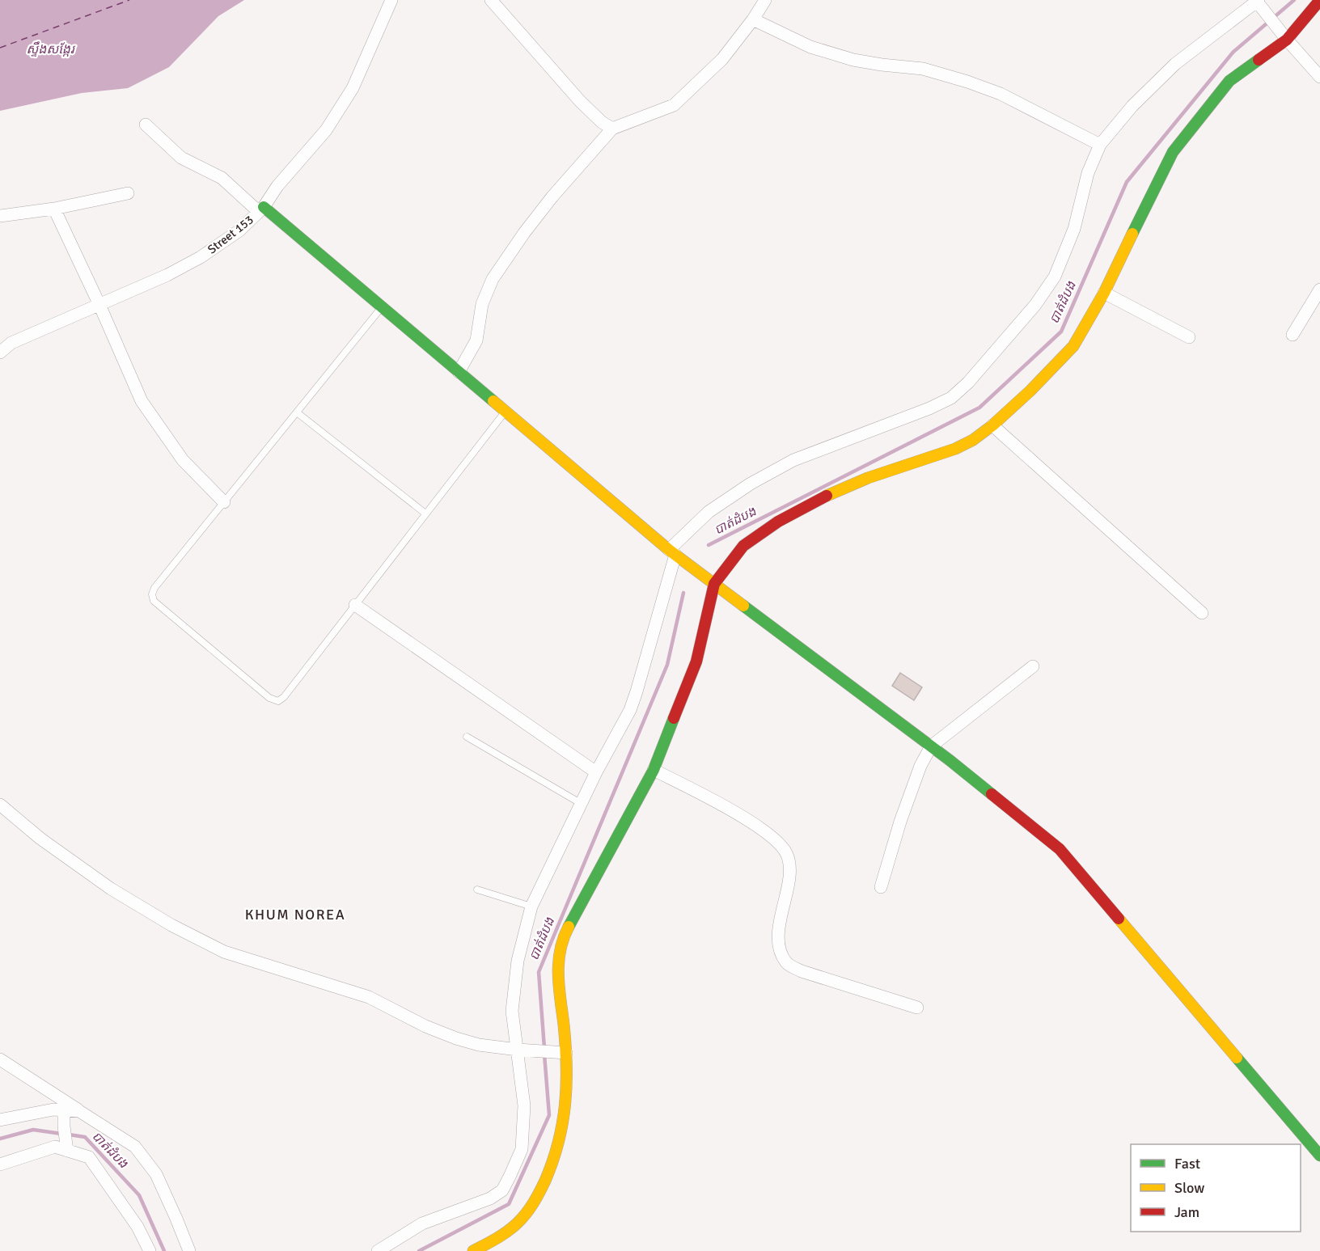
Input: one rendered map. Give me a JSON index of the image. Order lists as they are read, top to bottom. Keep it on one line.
{"streets":{"street":["Street 153"]},"districts":["KHUM NOREA"],"water":["ស្ទឹងសង្កែរ","បាត់ដំបង"],"legend":["Fast","Slow","Jam"]}
